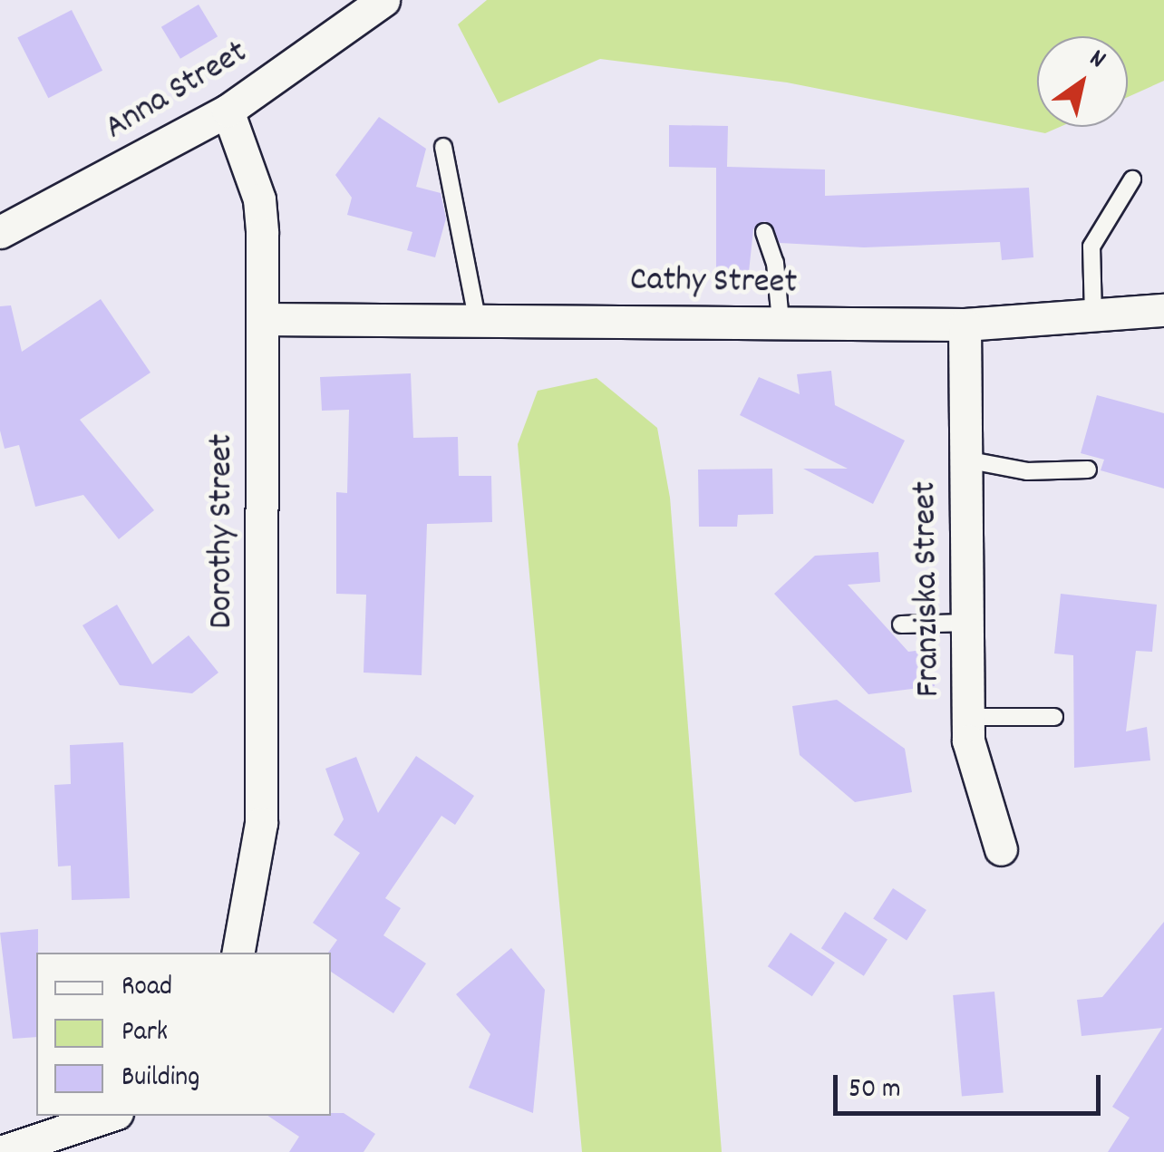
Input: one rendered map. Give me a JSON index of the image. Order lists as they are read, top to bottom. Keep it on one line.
{"streets":{"street":["Anna Street","Cathy Street","Dorothy Street","Franziska Street"]},"crossings":[["Anna Street","Dorothy Street"],["Cathy Street","Dorothy Street"],["Cathy Street","Franziska Street"]],"legend":["Road","Park","Building"],"scale_bar":"50 m","north":"top right"}
